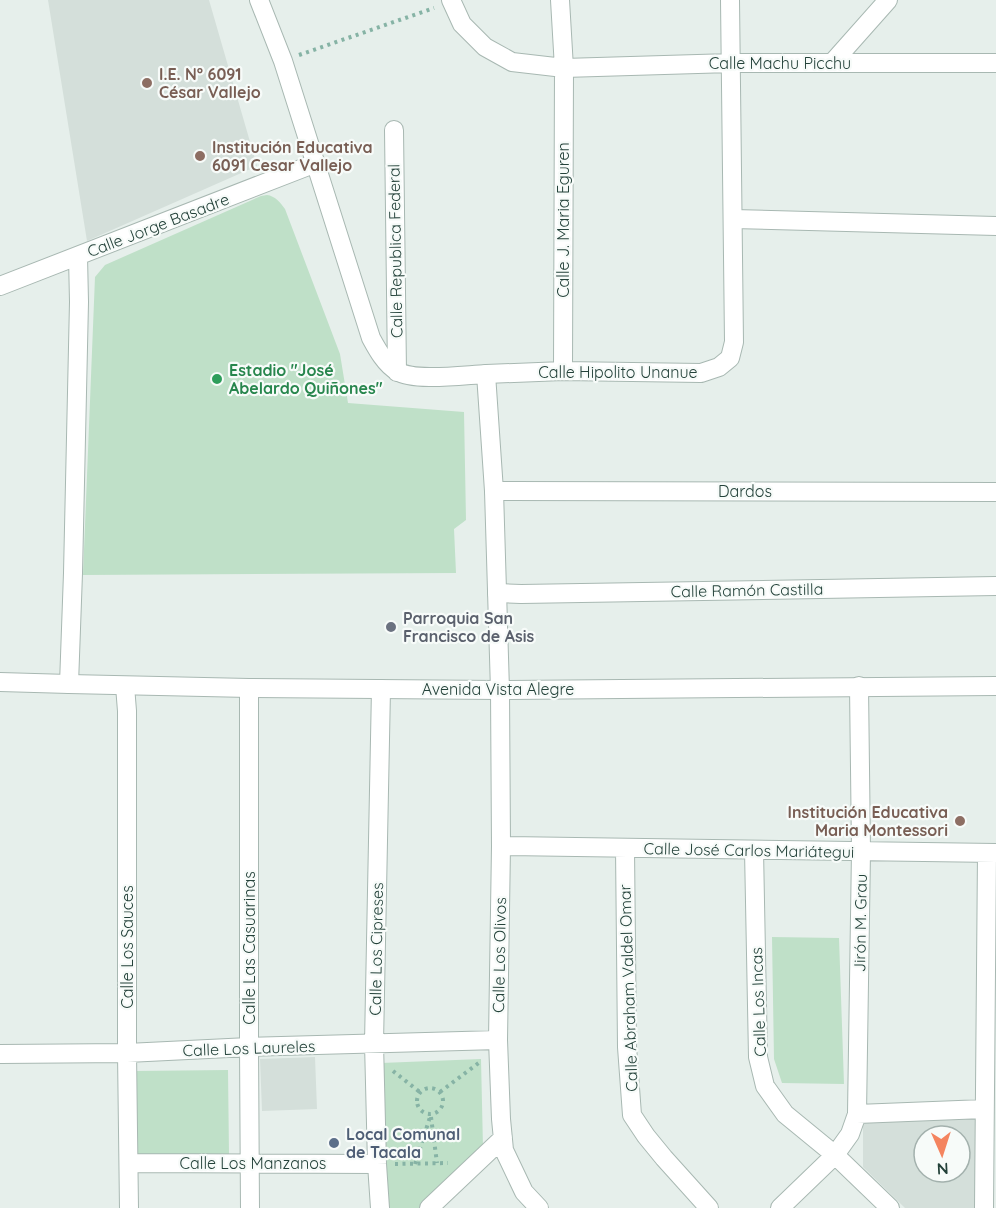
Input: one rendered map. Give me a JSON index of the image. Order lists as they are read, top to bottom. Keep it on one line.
{"streets":{"street":["Calle Machu Picchu","Calle J. Maria Eguren","Calle Jorge Basadre","Calle Republica Federal","Calle Hipolito Unanue","Dardos","Calle Ramón Castilla","Avenida Vista Alegre","Calle José Carlos Mariátegui","Jirón M. Grau","Calle Los Sauces","Calle Las Casuarinas","Calle Los Cipreses","Calle Los Olivos","Calle Abraham Valdel Omar","Calle Los Incas","Calle Los Laureles","Calle Los Manzanos"]},"crossings":[["Calle Machu Picchu","Calle J. Maria Eguren"],["Calle J. Maria Eguren","Calle Hipolito Unanue"],["Calle Republica Federal","Calle Hipolito Unanue"],["Calle Hipolito Unanue","Calle Los Olivos"],["Dardos","Calle Los Olivos"],["Calle Ramón Castilla","Calle Los Olivos"],["Avenida Vista Alegre","Jirón M. Grau"],["Avenida Vista Alegre","Calle Los Sauces"],["Avenida Vista Alegre","Calle Las Casuarinas"],["Avenida Vista Alegre","Calle Los Cipreses"],["Avenida Vista Alegre","Calle Los Olivos"],["Calle José Carlos Mariátegui","Jirón M. Grau"],["Calle José Carlos Mariátegui","Calle Los Olivos"],["Calle José Carlos Mariátegui","Calle Abraham Valdel Omar"],["Calle José Carlos Mariátegui","Calle Los Incas"],["Jirón M. Grau","Calle Los Incas"],["Calle Los Sauces","Calle Los Laureles"],["Calle Los Sauces","Calle Los Manzanos"],["Calle Las Casuarinas","Calle Los Laureles"],["Calle Las Casuarinas","Calle Los Manzanos"],["Calle Los Cipreses","Calle Los Laureles"],["Calle Los Cipreses","Calle Los Manzanos"],["Calle Los Olivos","Calle Los Laureles"]],"places":["I.E. N° 6091 César Vallejo","Institución Educativa 6091 Cesar Vallejo","Estadio \"José Abelardo Quiñones\"","Parroquia San Francisco de Asis","Institución Educativa Maria Montessori","Local Comunal de Tacala"],"north":"bottom"}
